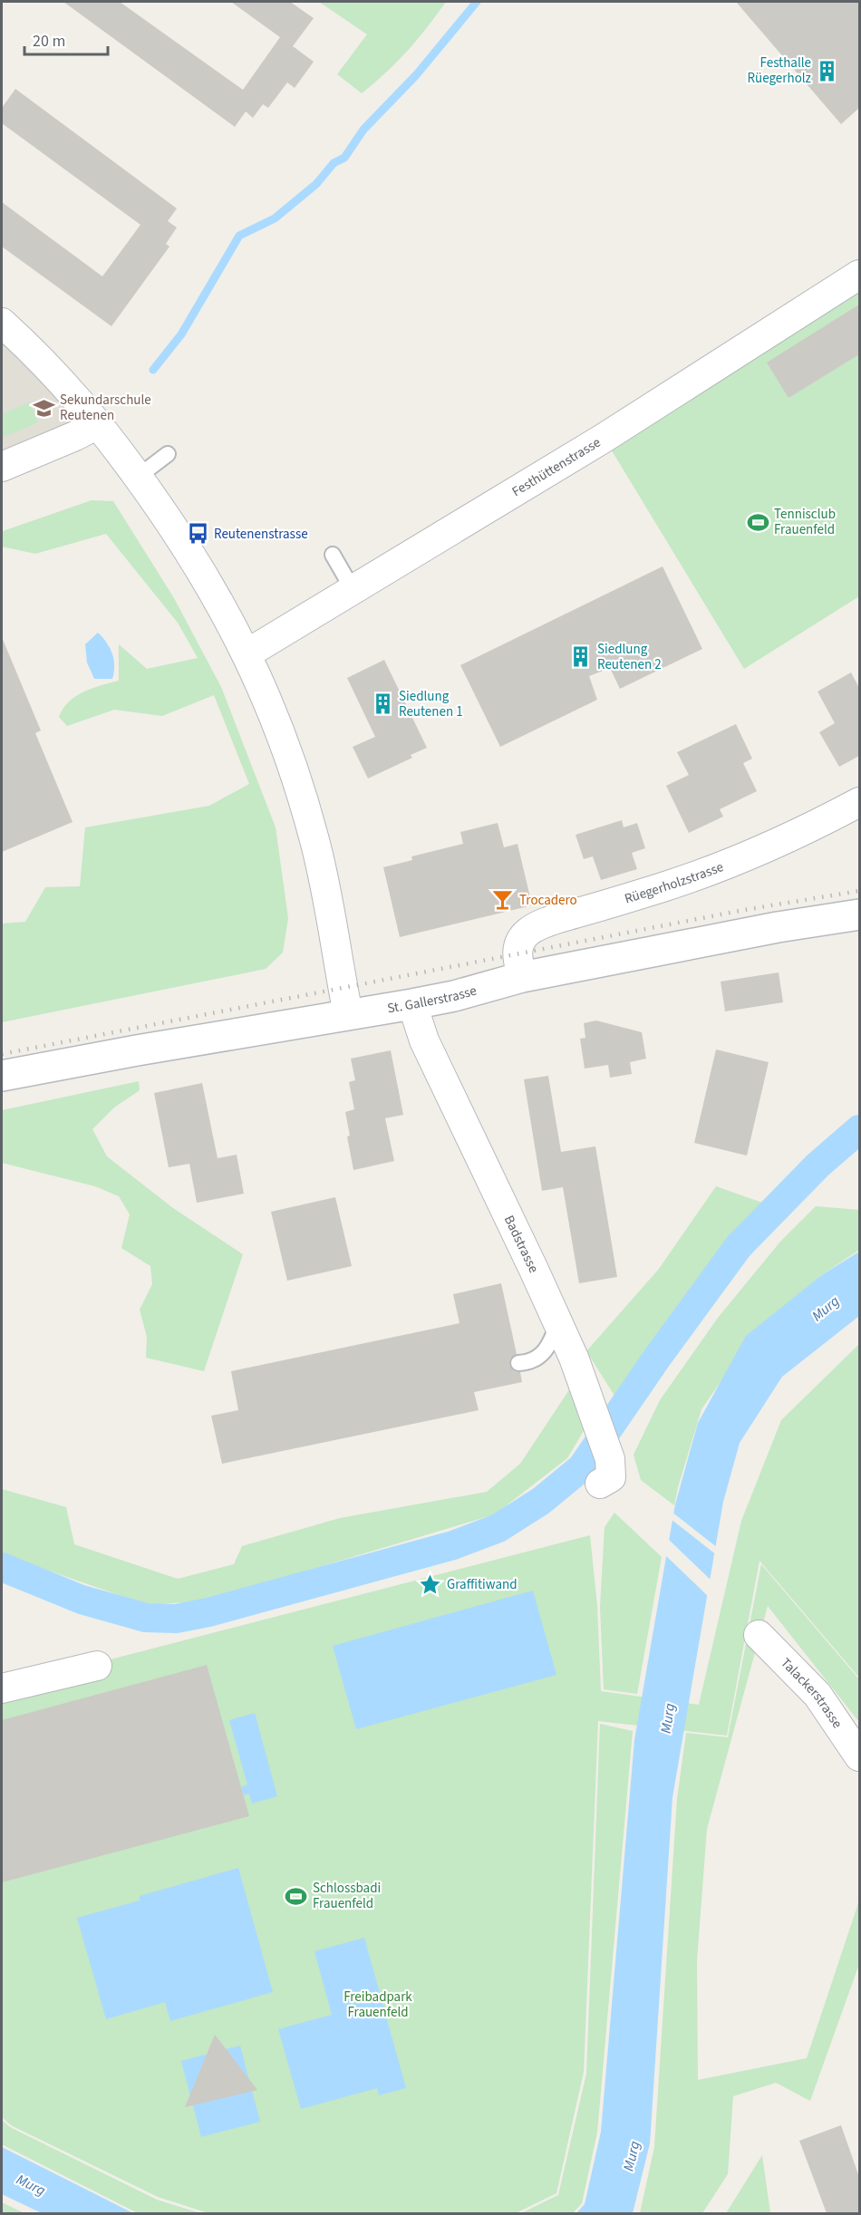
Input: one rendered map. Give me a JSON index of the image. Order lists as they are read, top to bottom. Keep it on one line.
{"streets":{"main road":["St. Gallerstrasse"],"street":["Festhüttenstrasse","Rüegerholzstrasse","Badstrasse","Talackerstrasse"]},"crossings":[["Rüegerholzstrasse","St. Gallerstrasse"],["St. Gallerstrasse","Badstrasse"]],"water":["Murg"],"parks":["Freibadpark Frauenfeld"],"places":{"building":["Festhalle Rüegerholz","Siedlung Reutenen 2","Siedlung Reutenen 1"],"school or university":["Sekundarschule Reutenen"],"sports":["Tennisclub Frauenfeld","Schlossbadi Frauenfeld"],"bus stop":["Reutenenstrasse"],"bar":["Trocadero"],"place":["Graffitiwand"]},"scale_bar":"20 m"}
